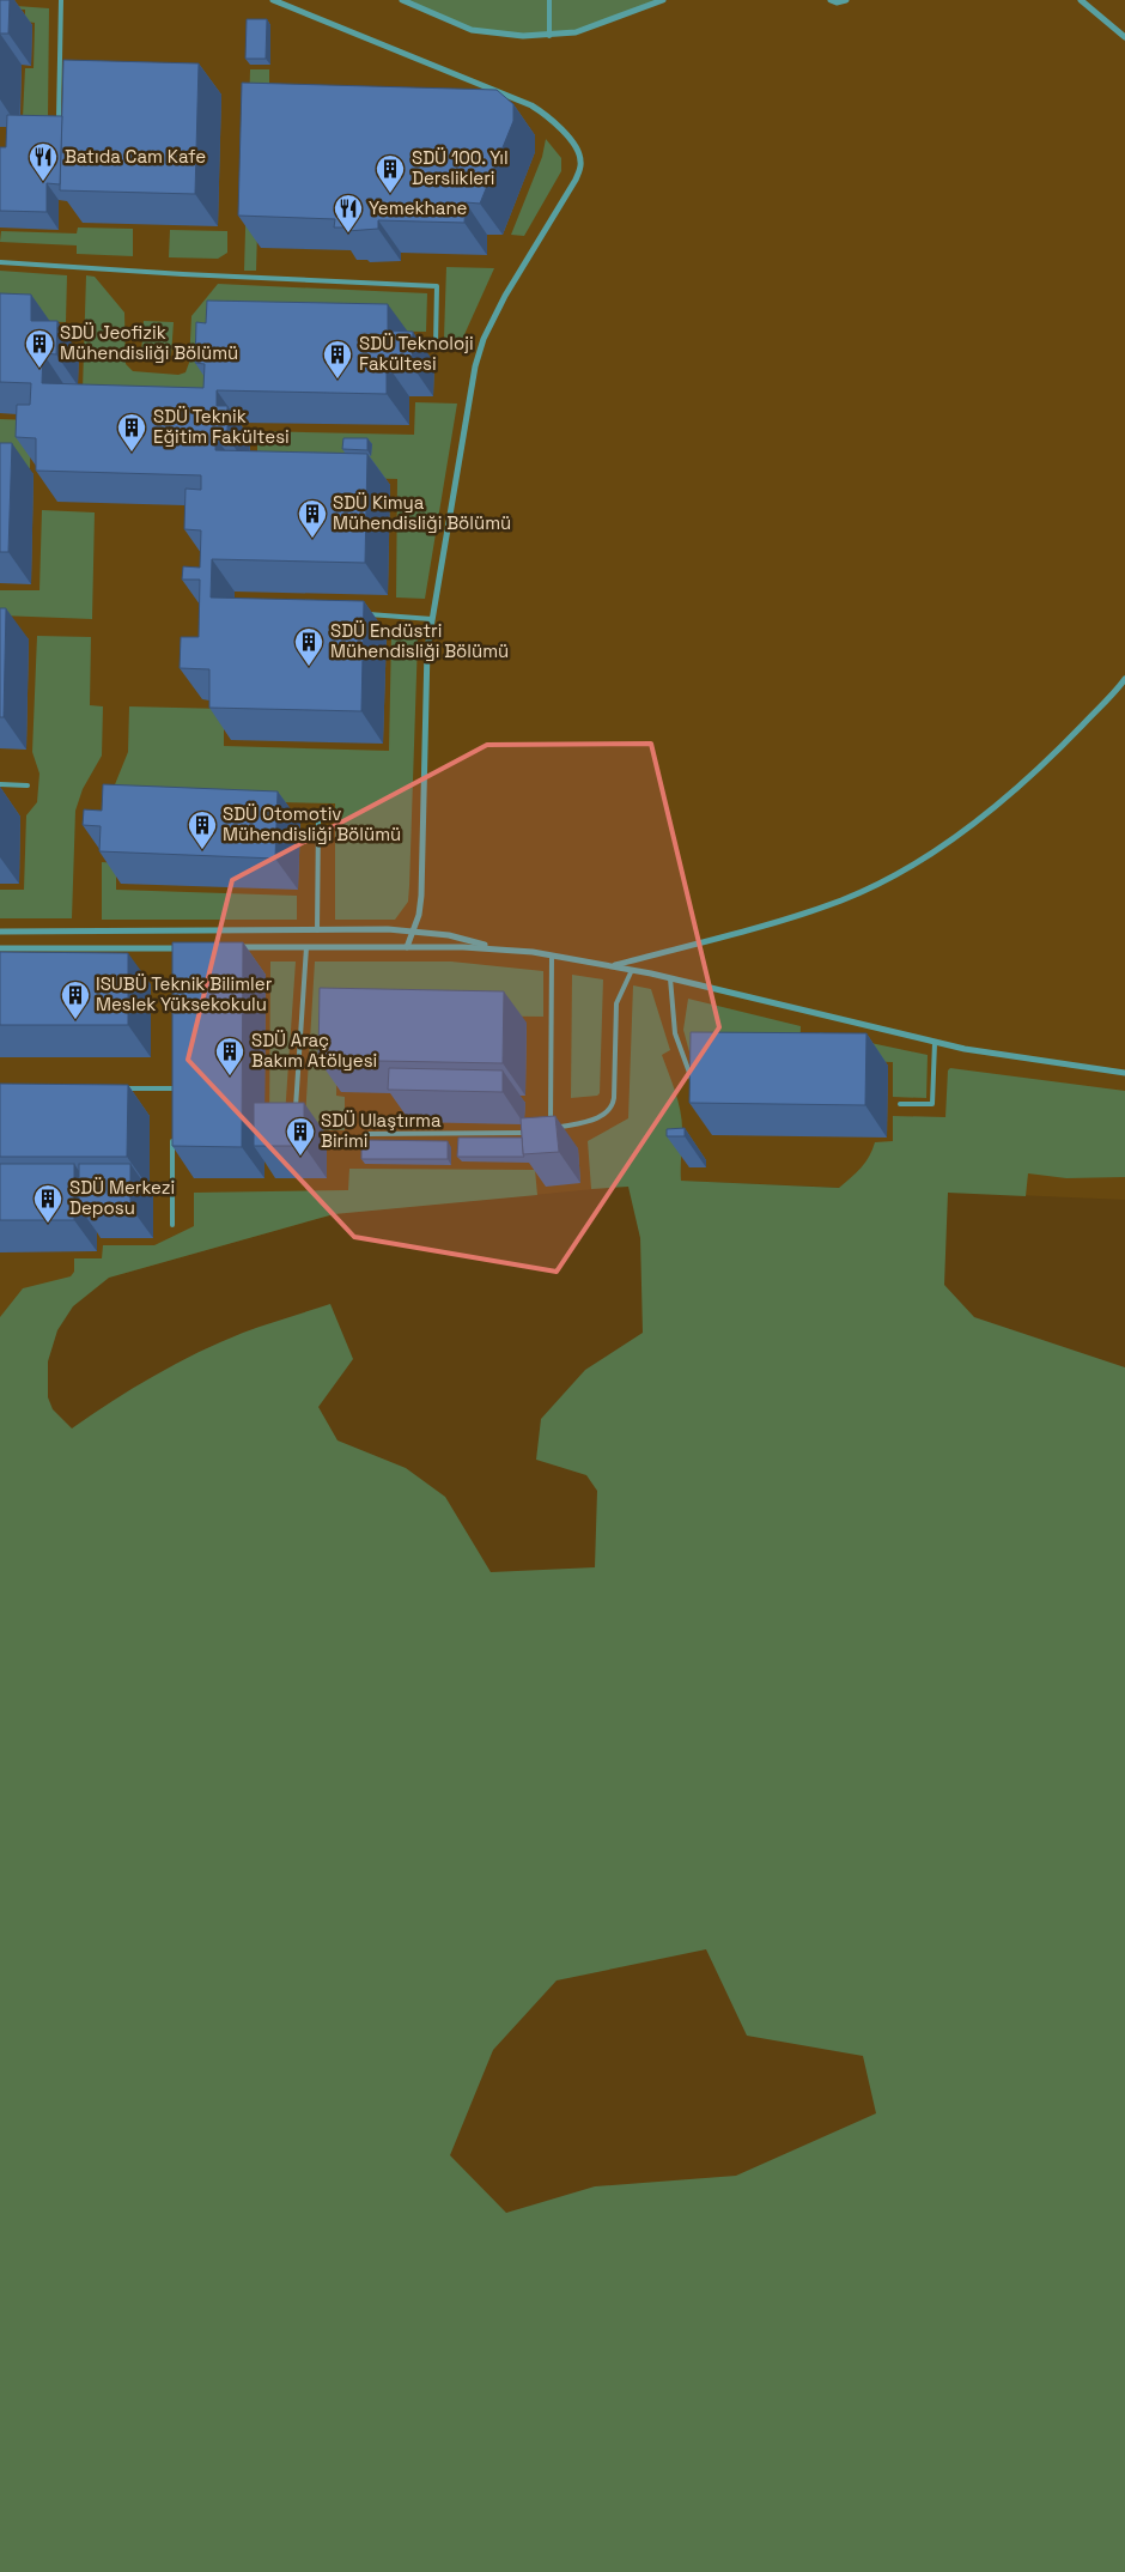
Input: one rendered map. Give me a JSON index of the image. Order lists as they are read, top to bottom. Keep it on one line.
{"places":{"restaurant":["Batıda Cam Kafe","Yemekhane"],"building":["SDÜ 100. Yıl Derslikleri","SDÜ Jeofizik Mühendisliği Bölümü","SDÜ Teknoloji Fakültesi","SDÜ Teknik Eğitim Fakültesi","SDÜ Kimya Mühendisliği Bölümü","SDÜ Endüstri Mühendisliği Bölümü","SDÜ Otomotiv Mühendisliği Bölümü","ISUBÜ Teknik Bilimler Meslek Yüksekokulu","SDÜ Araç Bakım Atölyesi","SDÜ Ulaştırma Birimi","SDÜ Merkezi Deposu"]}}
